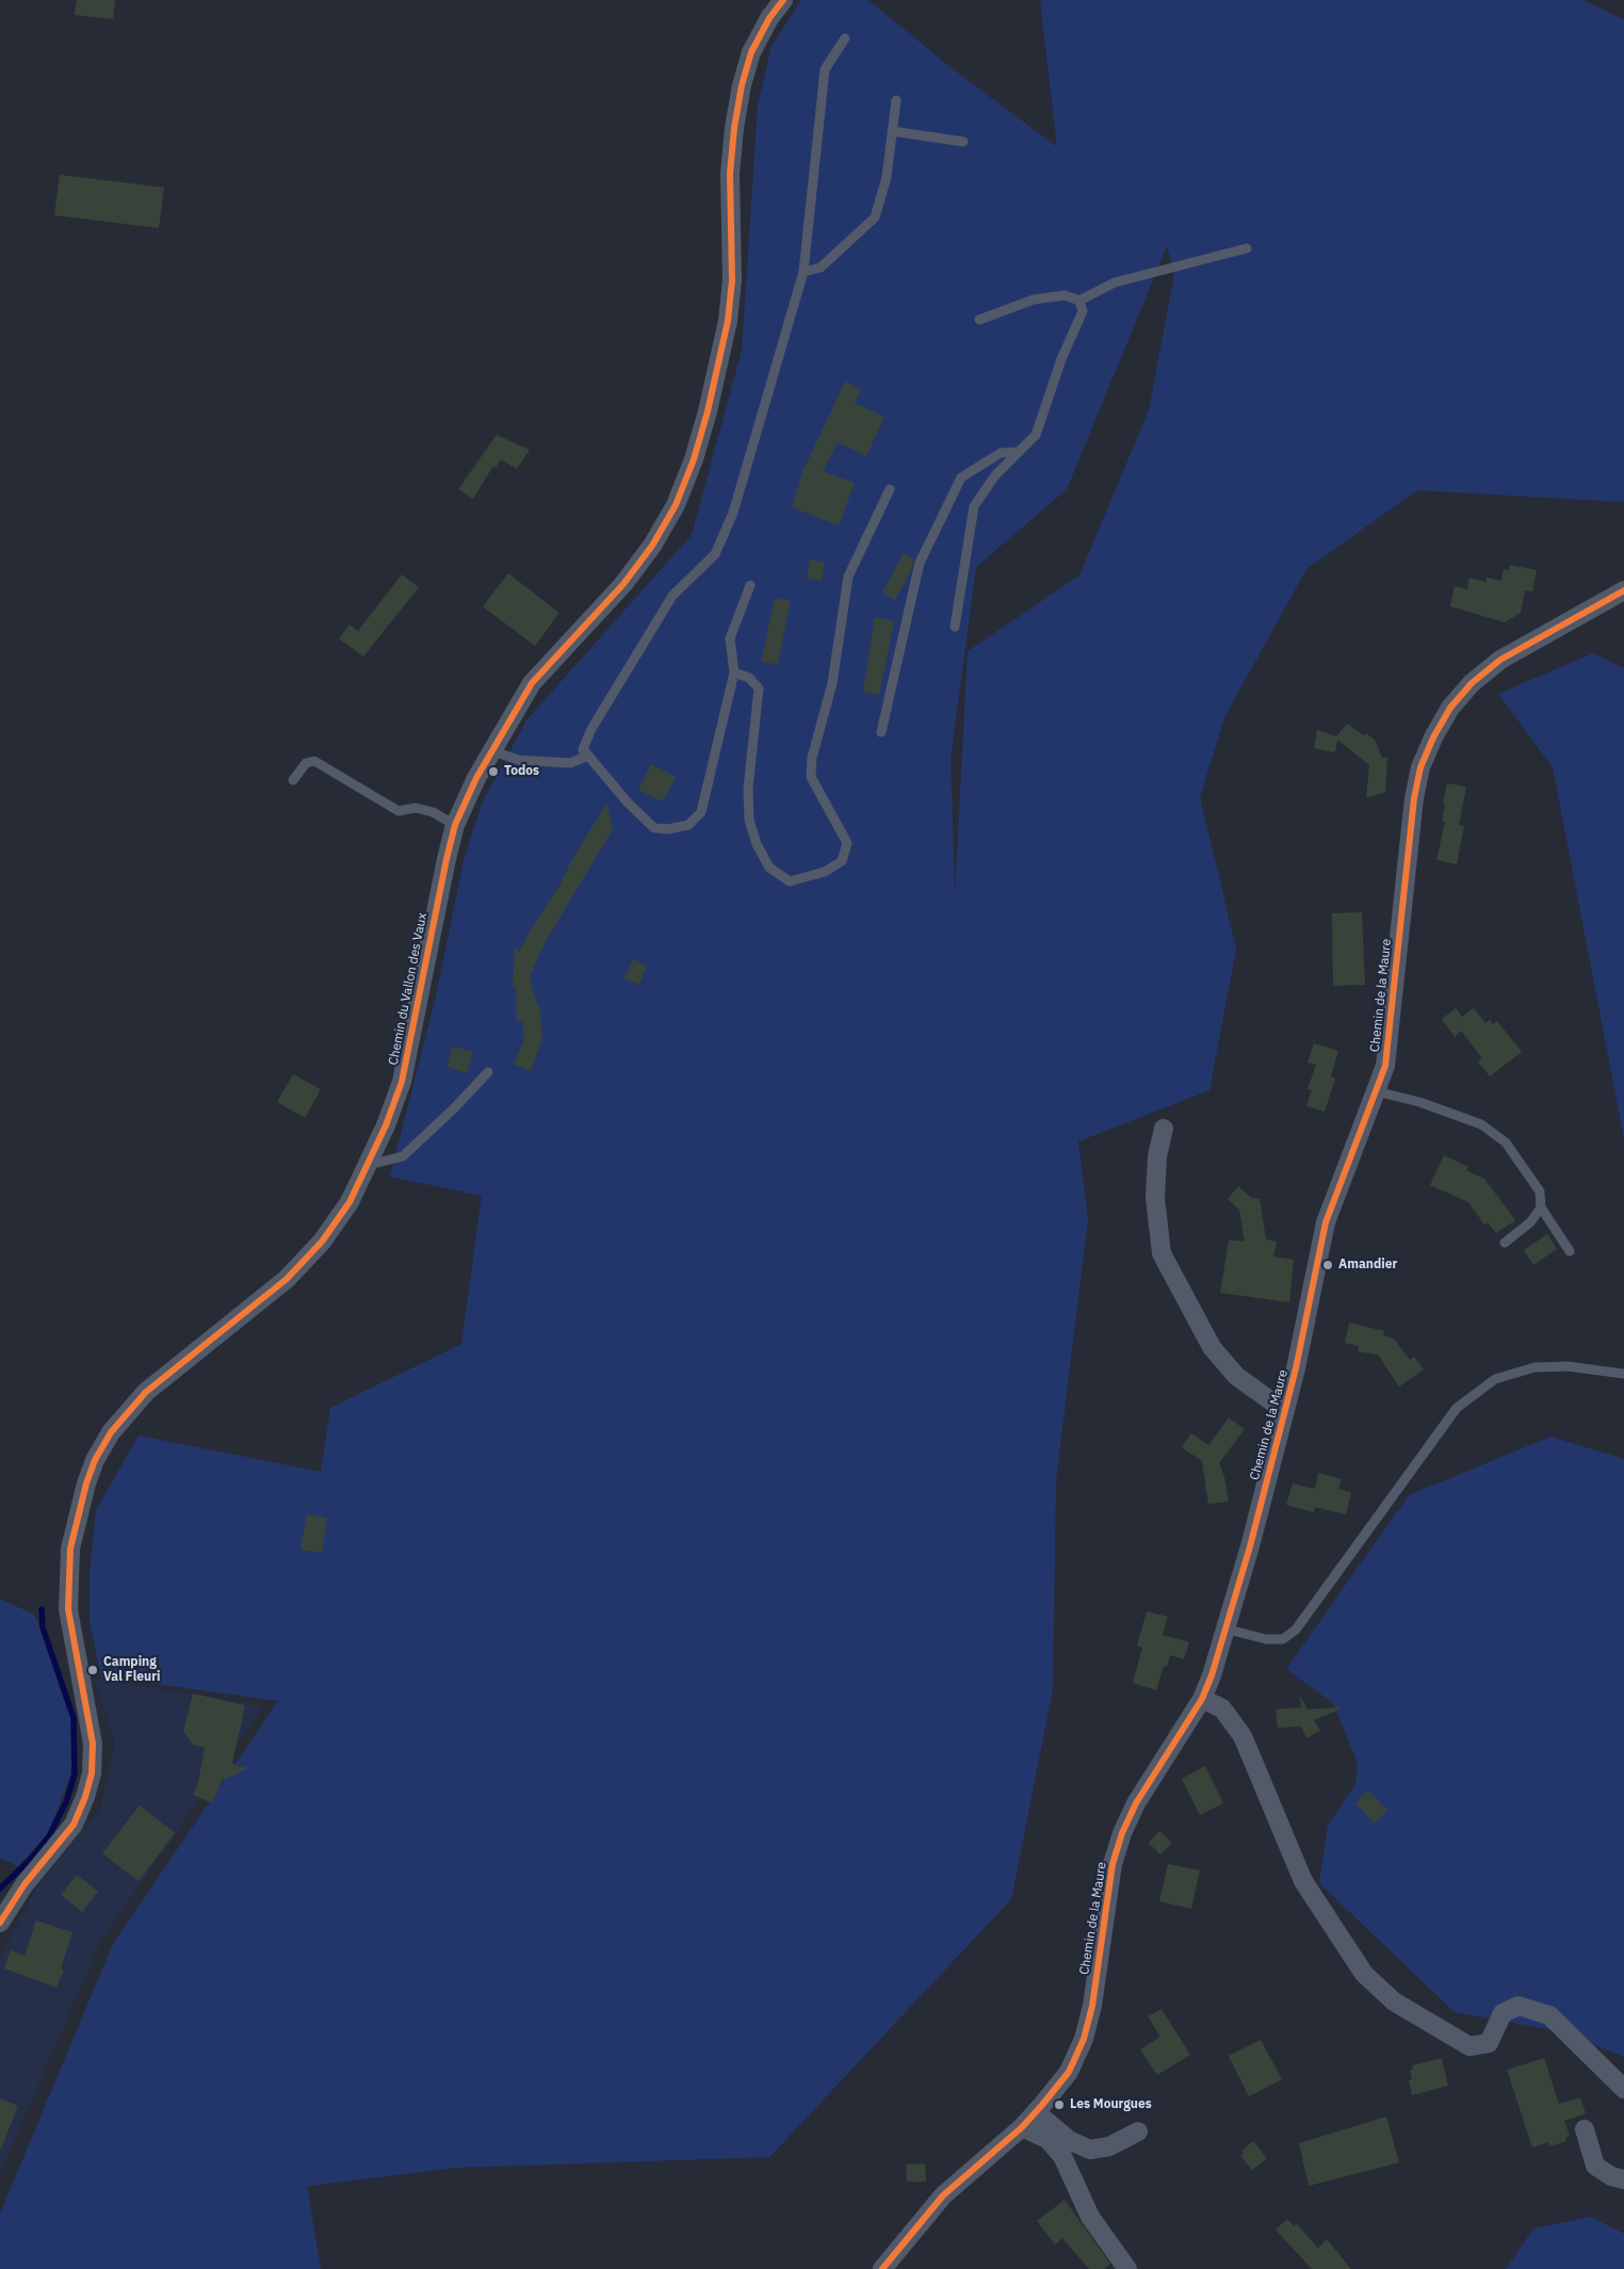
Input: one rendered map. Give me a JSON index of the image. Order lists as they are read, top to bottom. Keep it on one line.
{"streets":{"street":["Chemin du Vallon des Vaux","Chemin de la Maure"]},"places":["Todos","Amandier","Camping Val Fleuri","Les Mourgues"]}
